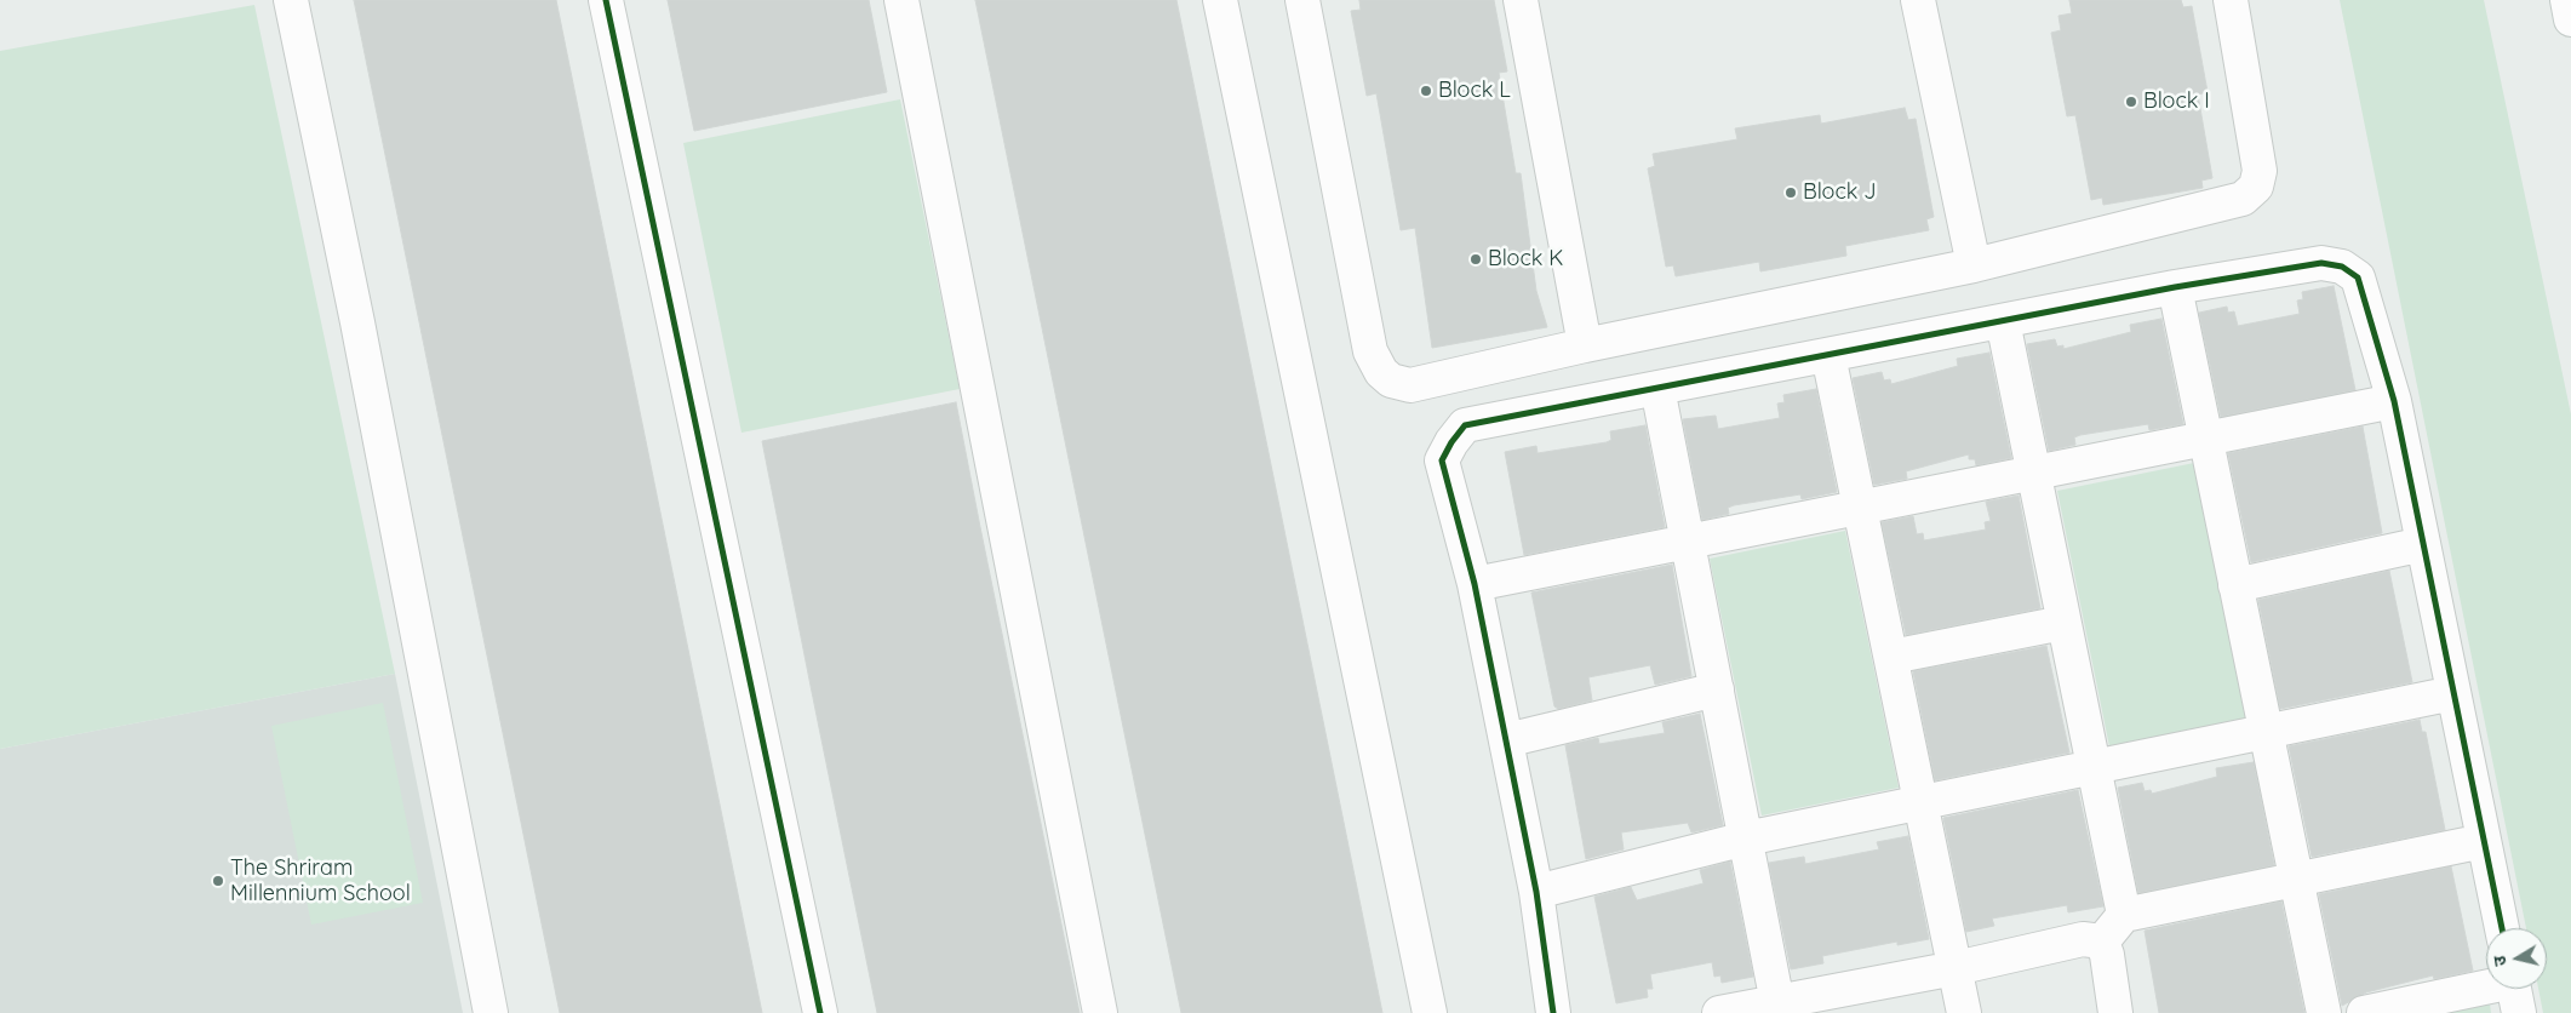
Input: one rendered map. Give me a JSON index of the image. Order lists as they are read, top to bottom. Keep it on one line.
{"places":["Block L","Block I","Block J","Block K","The Shriram Millennium School"],"north":"left"}
